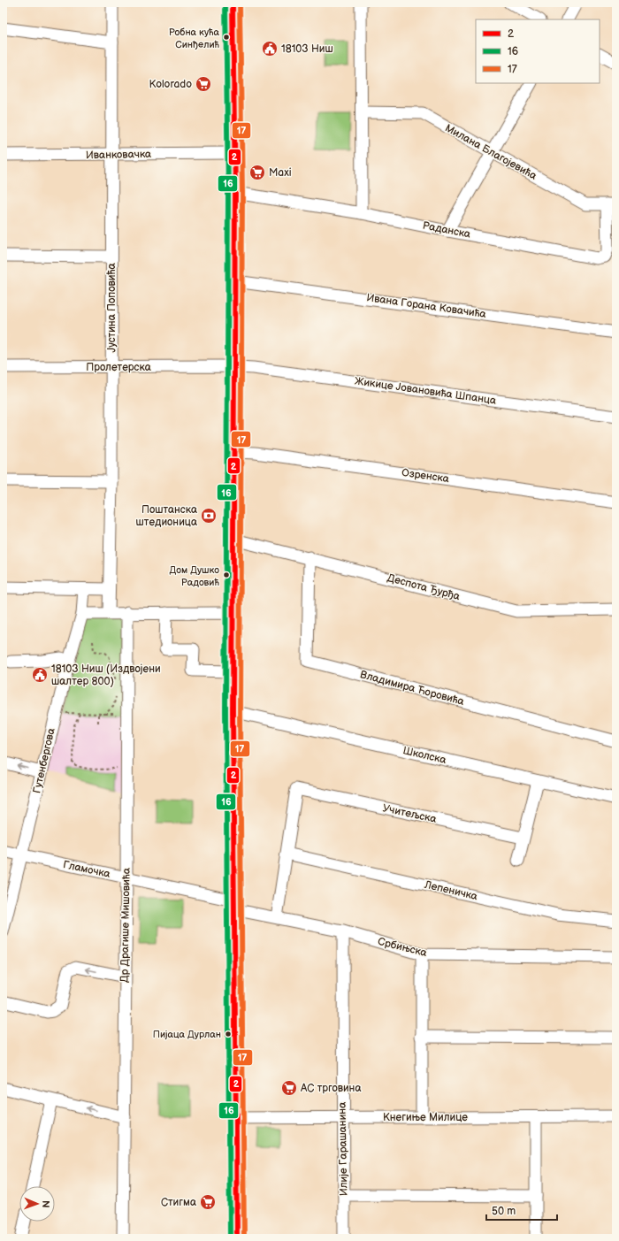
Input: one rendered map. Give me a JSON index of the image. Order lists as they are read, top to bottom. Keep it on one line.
{"streets":{"street":["Милана Благојевића","Иванковачка","Раданска","Ивана Горана Ковачића","Јустина Поповића","Пролетерска","Жикице Јовановића Шпанца","Озренска","Деспота Ђурђа","Владимира Ћоровића","Школска","Гутенбергова","Учитељска","Гламочка","Лепеничка","Др Драгише Мишовића","Србињска","Кнегиње Милице","Илије Гарашанина"]},"crossings":[["Милана Благојевића","Раданска"],["Иванковачка","Јустина Поповића"],["Јустина Поповића","Пролетерска"],["Пролетерска","Жикице Јовановића Шпанца"],["Деспота Ђурђа","Владимира Ћоровића"],["Гутенбергова","Гламочка"],["Учитељска","Лепеничка"],["Гламочка","Др Драгише Мишовића"],["Гламочка","Србињска"],["Србињска","Илије Гарашанина"],["Кнегиње Милице","Илије Гарашанина"]],"places":{"other":["Робна кућа Синђелић","Дом Душко Радовић","Пијаца Дурлан"],"public building":["18103 Ниш","18103 Ниш (Издвојени шалтер 800)"],"supermarket":["Kolorado","Maxi","АС трговина","Стигма"],"bank":["Поштанска штедионица"]},"lines":["transit line 2","transit line 16","transit line 17"],"legend":["2","16","17"],"scale_bar":"50 m","north":"right"}
